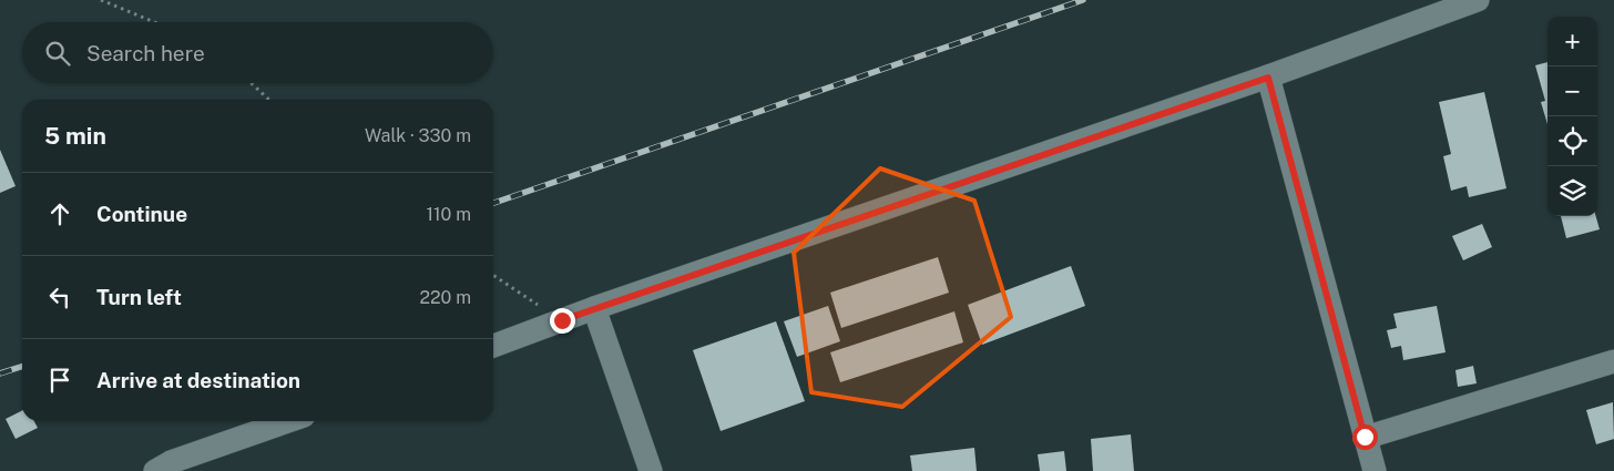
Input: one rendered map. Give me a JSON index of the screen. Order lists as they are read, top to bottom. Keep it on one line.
{"page":{"map_buttons":["+","−"],"search":"Search here","heading":["5 min","Walk · 330 m"],"list":[["Continue","110 m"],["Turn left","220 m"],"Arrive at destination"]}}
